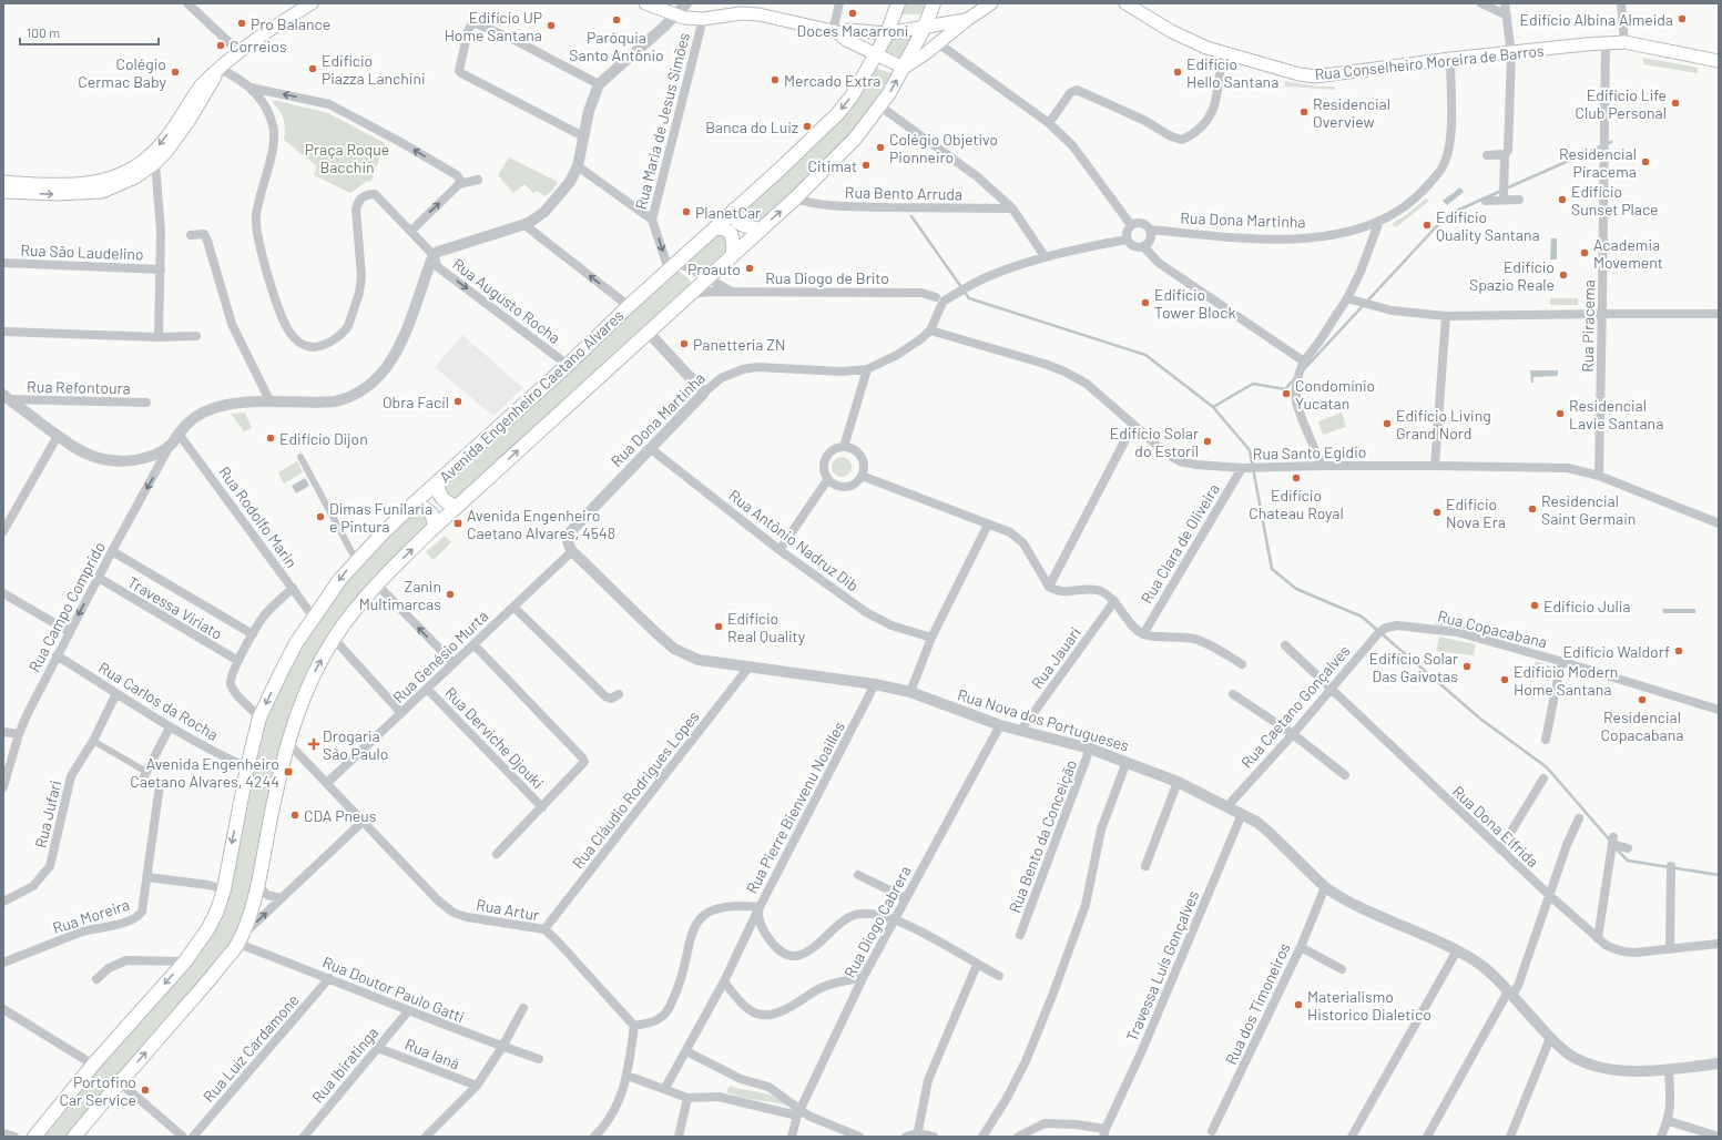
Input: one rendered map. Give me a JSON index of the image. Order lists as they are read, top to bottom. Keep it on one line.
{"streets":{"main road":["Rua Conselheiro Moreira de Barros","Avenida Engenheiro Caetano Alvares"],"street":["Rua Maria de Jesus Simões","Rua Bento Arruda","Rua Dona Martinha","Rua São Laudelino","Rua Diogo de Brito","Rua Augusto Rocha","Rua Piracema","Rua Refontoura","Rua Santo Egidio","Rua Rodolfo Marin","Rua Antônio Nadruz Dib","Rua Clara de Oliveira","Rua Campo Comprido","Travessa Viriato","Rua Copacabana","Rua Genésio Murta","Rua Jauari","Rua Carlos da Rocha","Rua Caetano Gonçalves","Rua Nova dos Portugueses","Rua Derviche Djouki","Rua Cláudio Rodrigues Lopes","Rua Pierre Bienvenu Noailles","Rua Jufari","Rua Dona Elfrida","Rua Bento da Conceição","Rua Artur","Rua Moreira","Rua Diogo Cabrera","Travessa Luís Gonçalves","Rua Doutor Paulo Gatti","Rua dos Timoneiros","Rua Luíz Cardamone","Rua Ianá","Rua Ibiratinga"]},"crossings":[["Rua Conselheiro Moreira de Barros","Rua Dona Martinha"],["Rua Conselheiro Moreira de Barros","Rua Piracema"],["Rua Bento Arruda","Avenida Engenheiro Caetano Alvares"],["Rua Dona Martinha","Rua Santo Egidio"],["Rua Dona Martinha","Rua Antônio Nadruz Dib"],["Rua Dona Martinha","Rua Genésio Murta"],["Rua Dona Martinha","Rua Nova dos Portugueses"],["Rua Diogo de Brito","Avenida Engenheiro Caetano Alvares"],["Rua Augusto Rocha","Avenida Engenheiro Caetano Alvares"],["Rua Piracema","Rua Santo Egidio"],["Avenida Engenheiro Caetano Alvares","Rua Rodolfo Marin"],["Avenida Engenheiro Caetano Alvares","Rua Carlos da Rocha"],["Avenida Engenheiro Caetano Alvares","Rua Artur"],["Avenida Engenheiro Caetano Alvares","Rua Doutor Paulo Gatti"],["Rua Santo Egidio","Rua Clara de Oliveira"],["Rua Campo Comprido","Travessa Viriato"],["Rua Campo Comprido","Rua Carlos da Rocha"],["Rua Copacabana","Rua Caetano Gonçalves"],["Rua Genésio Murta","Rua Nova dos Portugueses"],["Rua Genésio Murta","Rua Derviche Djouki"],["Rua Genésio Murta","Rua Artur"],["Rua Jauari","Rua Nova dos Portugueses"],["Rua Carlos da Rocha","Rua Jufari"],["Rua Caetano Gonçalves","Rua Nova dos Portugueses"],["Rua Caetano Gonçalves","Rua Dona Elfrida"],["Rua Nova dos Portugueses","Rua Cláudio Rodrigues Lopes"],["Rua Nova dos Portugueses","Rua Pierre Bienvenu Noailles"],["Rua Nova dos Portugueses","Rua Bento da Conceição"],["Rua Nova dos Portugueses","Rua Diogo Cabrera"],["Rua Nova dos Portugueses","Travessa Luís Gonçalves"],["Rua Nova dos Portugueses","Rua dos Timoneiros"],["Rua Cláudio Rodrigues Lopes","Rua Artur"],["Rua Pierre Bienvenu Noailles","Rua Artur"],["Rua Doutor Paulo Gatti","Rua Luíz Cardamone"],["Rua Doutor Paulo Gatti","Rua Ibiratinga"],["Rua Ianá","Rua Ibiratinga"]],"one_way":["Rua Campo Comprido"],"parks":["Praça Roque Bacchin"],"places":{"other":["Doces Macarroni","Edifício Albina Almeida","Paróquia Santo Antônio","Pro Balance","Edifício UP Home Santana","Correios","Edifício Piazza Lanchini","Colégio Cermac Baby","Edifício Hello Santana","Mercado Extra","Edifício Life Club Personal","Residencial Overview","Banca do Luiz","Colégio Objetivo Pionneiro","Residencial Piracema","Citimat","Edifício Sunset Place","PlanetCar","Edifício Quality Santana","Academia Movement","Proauto","Edifício Spazio Reale","Edifício Tower Block","Panetteria ZN","Condomínio Yucatan","Obra Facil","Residencial Lavie Santana","Edifício Living Grand Nord","Edifício Dijon","Edifício Solar do Estoril","Edifício Chateau Royal","Residencial Saint Germain","Edifício Nova Era","Dimas Funilaria e Pintura","Zanin Multimarcas","Edifício Julia","Edifício Real Quality","Edifício Waldorf","Edifício Solar Das Gaivotas","Edifício Modern Home Santana","Residencial Copacabana","CDA Pneus","Materialismo Historico Dialetico","Portofino Car Service"],"transit":["Avenida Engenheiro Caetano Alvares, 4548","Avenida Engenheiro Caetano Alvares, 4244"],"health":["Drogaria São Paulo"]},"scale_bar":"100 m"}
